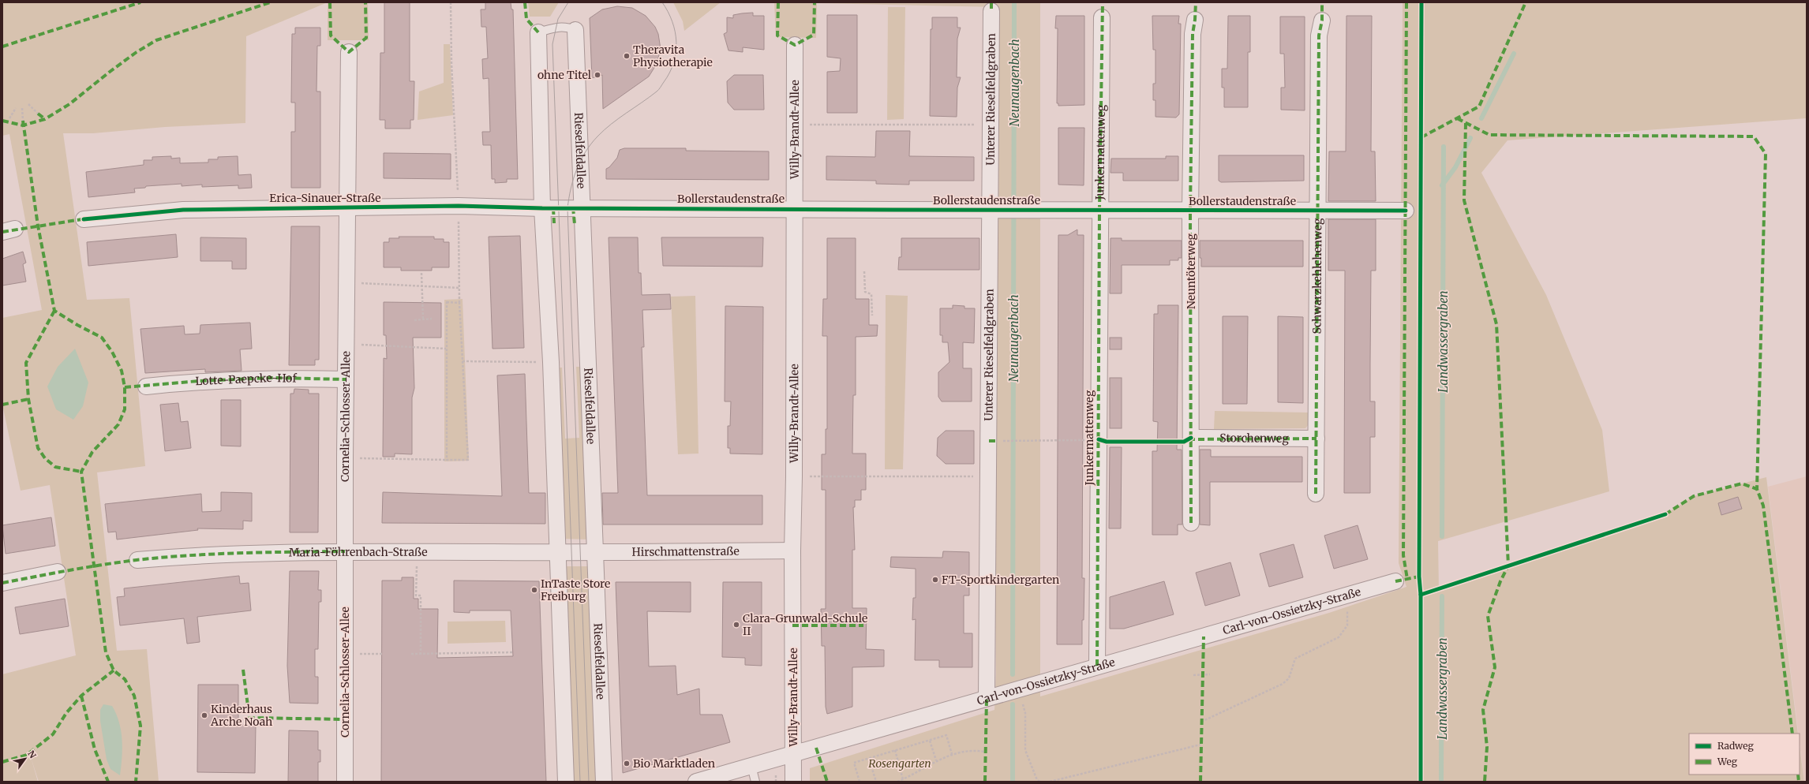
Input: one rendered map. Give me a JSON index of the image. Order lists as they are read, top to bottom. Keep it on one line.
{"streets":{"street":["Unterer Rieselfeldgraben","Willy-Brandt-Allee","Rieselfeldallee","Junkermattenweg","Erica-Sinauer-Straße","Bollerstaudenstraße","Neuntöterweg","Schwarzkehlchenweg","Lotte-Paepcke-Hof","Cornelia-Schlosser-Allee","Storchenweg","Hirschmattenstraße","Maria-Föhrenbach-Straße","Carl-von-Ossietzky-Straße"]},"crossings":[["Unterer Rieselfeldgraben","Bollerstaudenstraße"],["Unterer Rieselfeldgraben","Carl-von-Ossietzky-Straße"],["Willy-Brandt-Allee","Bollerstaudenstraße"],["Willy-Brandt-Allee","Hirschmattenstraße"],["Willy-Brandt-Allee","Carl-von-Ossietzky-Straße"],["Rieselfeldallee","Bollerstaudenstraße"],["Rieselfeldallee","Hirschmattenstraße"],["Rieselfeldallee","Maria-Föhrenbach-Straße"],["Junkermattenweg","Bollerstaudenstraße"],["Junkermattenweg","Carl-von-Ossietzky-Straße"],["Erica-Sinauer-Straße","Bollerstaudenstraße"],["Erica-Sinauer-Straße","Cornelia-Schlosser-Allee"],["Bollerstaudenstraße","Neuntöterweg"],["Bollerstaudenstraße","Schwarzkehlchenweg"],["Neuntöterweg","Storchenweg"],["Schwarzkehlchenweg","Storchenweg"],["Lotte-Paepcke-Hof","Cornelia-Schlosser-Allee"],["Cornelia-Schlosser-Allee","Maria-Föhrenbach-Straße"],["Hirschmattenstraße","Maria-Föhrenbach-Straße"]],"water":["Neunaugenbach","Landwassergraben"],"parks":["Rosengarten"],"places":["Theravita Physiotherapie","ohne Titel","FT-Sportkindergarten","InTaste Store Freiburg","Clara-Grunwald-Schule II","Kinderhaus Arche Noah","Bio Marktladen"],"legend":["Radweg","Weg"],"north":"top right"}
